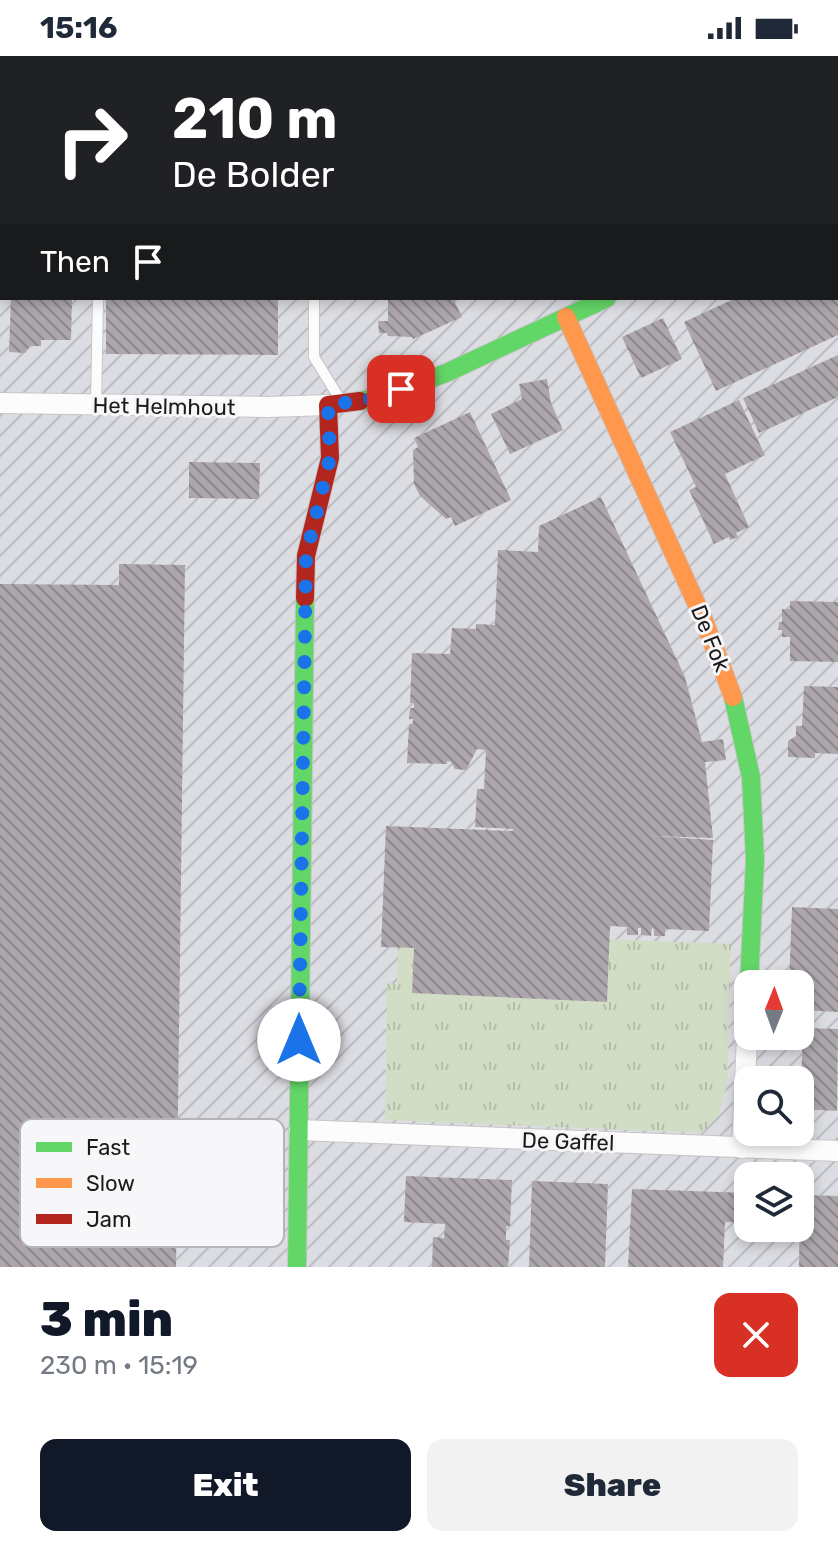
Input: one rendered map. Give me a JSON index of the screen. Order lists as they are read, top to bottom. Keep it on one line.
{"streets":{"street":["Het Helmhout","De Fok","De Gaffel"]},"legend":["Fast","Slow","Jam"],"north":"top","page":{"status":"15:16","turn":["210 m","De Bolder"],"then":"Then","heading":["3 min","230 m · 15:19"],"buttons":["Exit","Share"]}}
